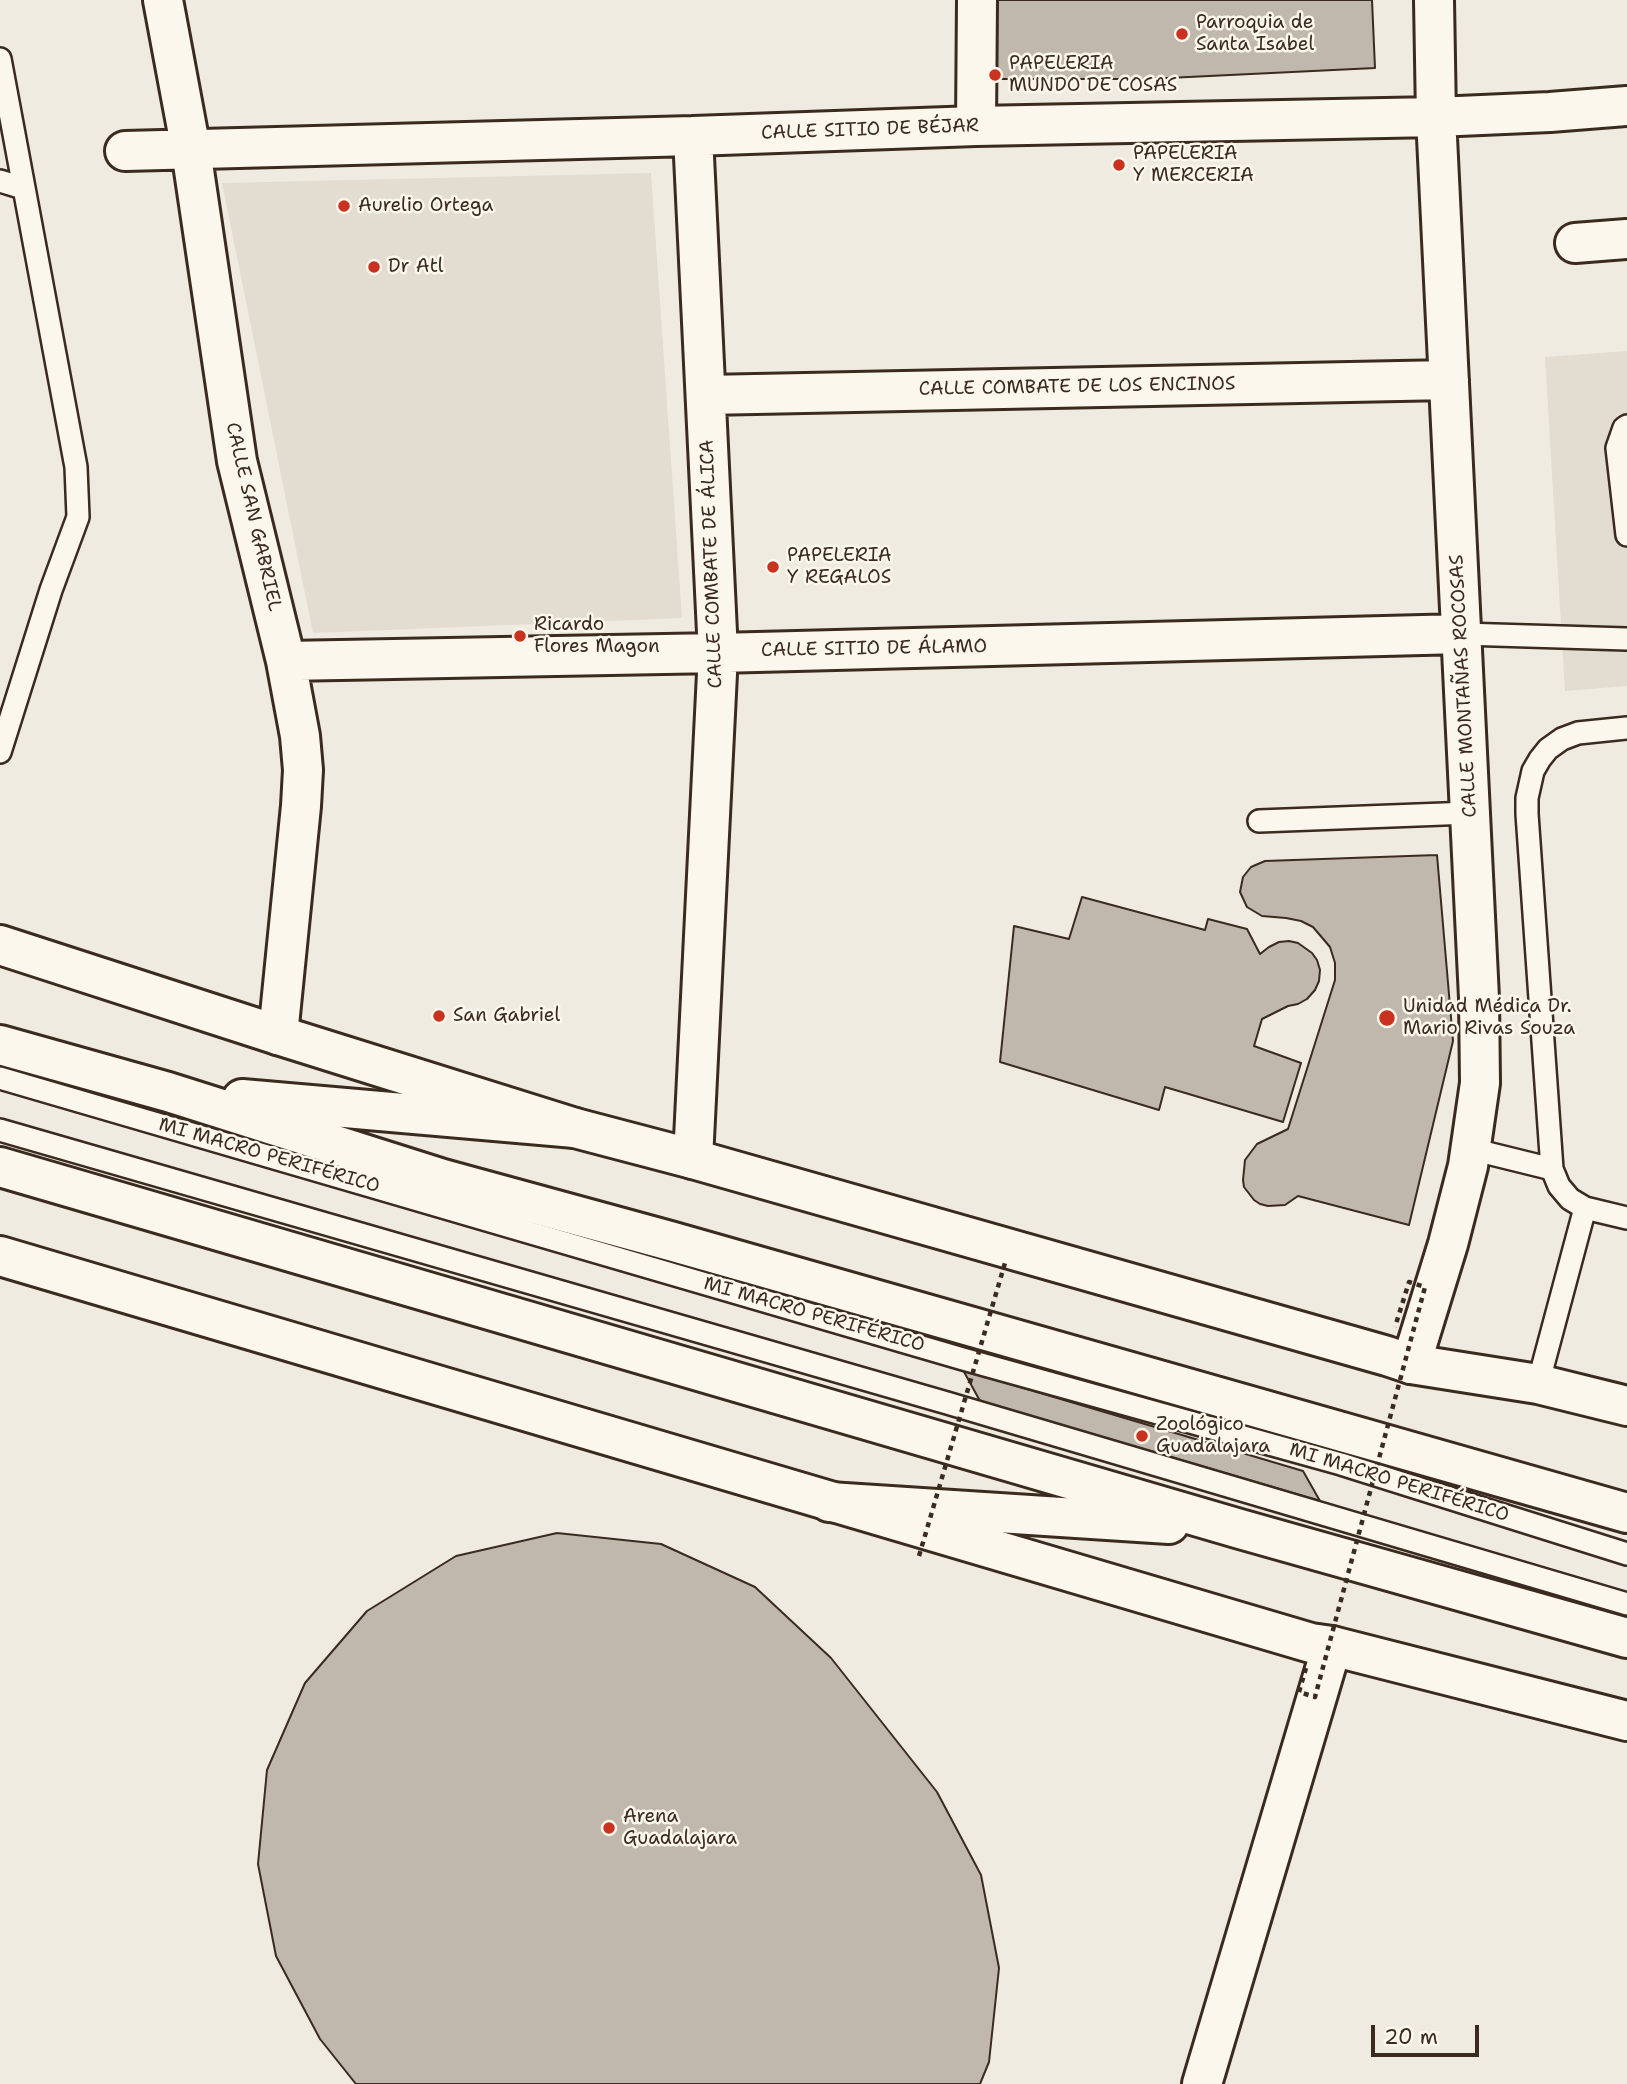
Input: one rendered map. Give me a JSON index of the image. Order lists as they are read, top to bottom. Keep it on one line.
{"streets":{"main road":["CALLE SITIO DE BÉJAR","CALLE COMBATE DE LOS ENCINOS","CALLE SAN GABRIEL","CALLE COMBATE DE ÁLICA","CALLE SITIO DE ÁLAMO","CALLE MONTAÑAS ROCOSAS"],"lane":["MI MACRO PERIFÉRICO"]},"crossings":[["CALLE SITIO DE BÉJAR","CALLE SAN GABRIEL"],["CALLE SITIO DE BÉJAR","CALLE COMBATE DE ÁLICA"],["CALLE SITIO DE BÉJAR","CALLE MONTAÑAS ROCOSAS"],["CALLE COMBATE DE LOS ENCINOS","CALLE COMBATE DE ÁLICA"],["CALLE COMBATE DE LOS ENCINOS","CALLE MONTAÑAS ROCOSAS"],["CALLE SAN GABRIEL","CALLE SITIO DE ÁLAMO"],["CALLE COMBATE DE ÁLICA","CALLE SITIO DE ÁLAMO"],["CALLE SITIO DE ÁLAMO","CALLE MONTAÑAS ROCOSAS"]],"places":["Parroquia de Santa Isabel","PAPELERIA MUNDO DE COSAS","PAPELERIA Y MERCERIA","Aurelio Ortega","Dr Atl","PAPELERIA Y REGALOS","Ricardo Flores Magon","San Gabriel","Unidad Médica Dr. Mario Rivas Souza","Zoológico Guadalajara","Arena Guadalajara"],"scale_bar":"20 m"}
